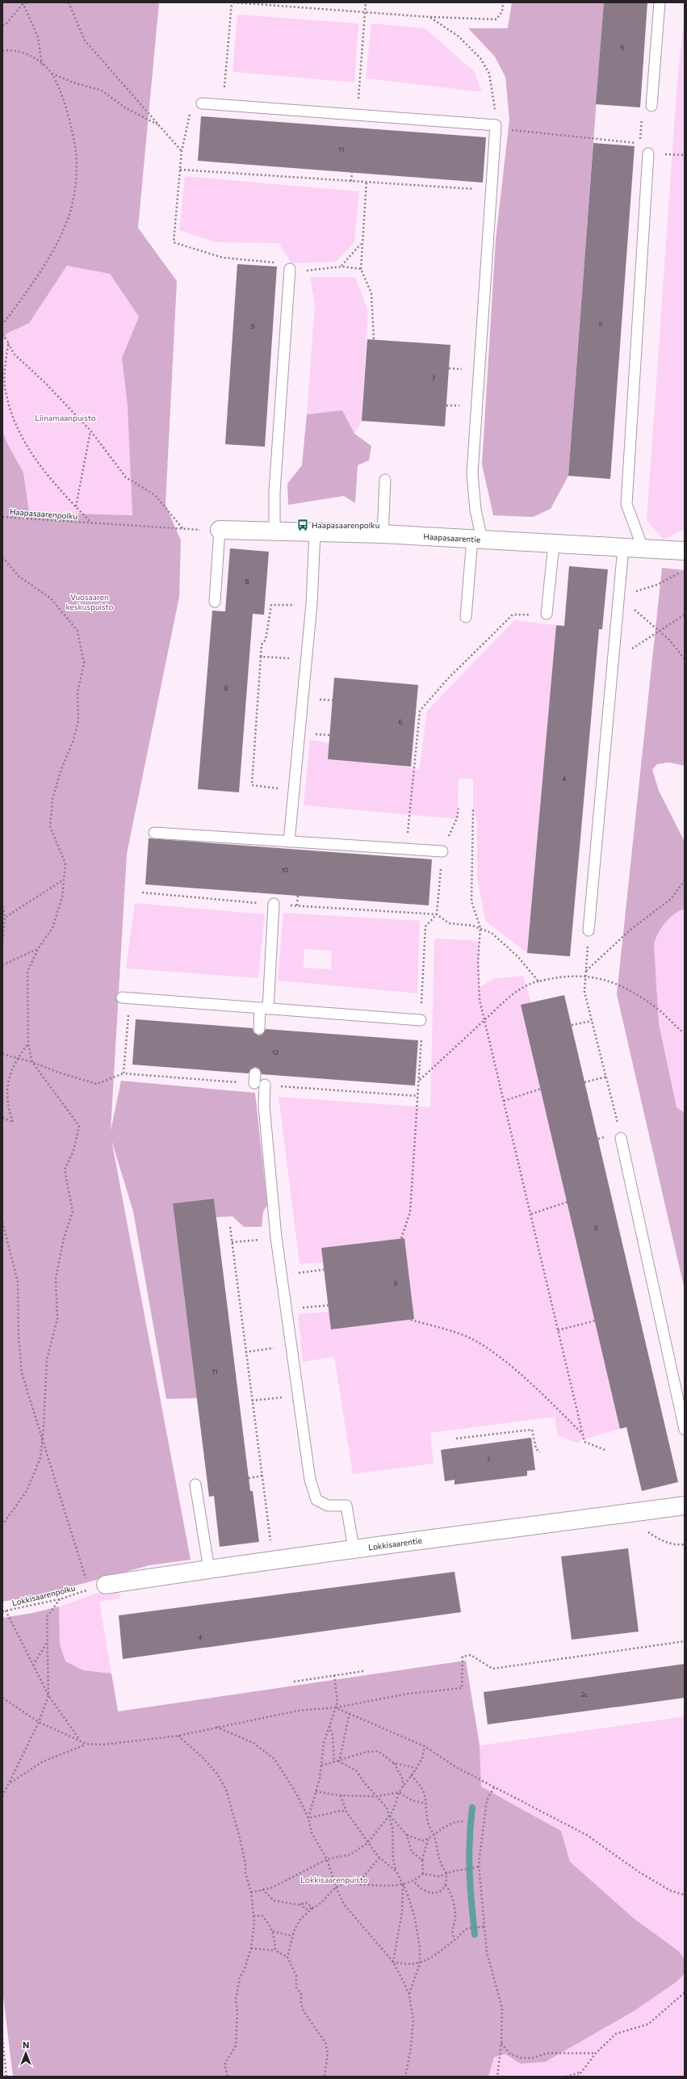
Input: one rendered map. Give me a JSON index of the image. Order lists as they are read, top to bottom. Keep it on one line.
{"streets":{"street":["Haapasaarentie","Lokkisaarentie"],"path":["Haapasaarenpolku","Lokkisaarenpolku"]},"crossings":[["Haapasaarenpolku","Haapasaarentie"],["Lokkisaarentie","Lokkisaarenpolku"]],"parks":["Liinamaanpuisto","Vuosaaren keskuspuisto","Lokkisaarenpuisto"],"places":{"bus stop":["Haapasaarenpolku"]},"house_numbers":["6","11","5","9","7","8","8","6","4","10","13","5","9","11","7","4","2c"],"north":"top"}
